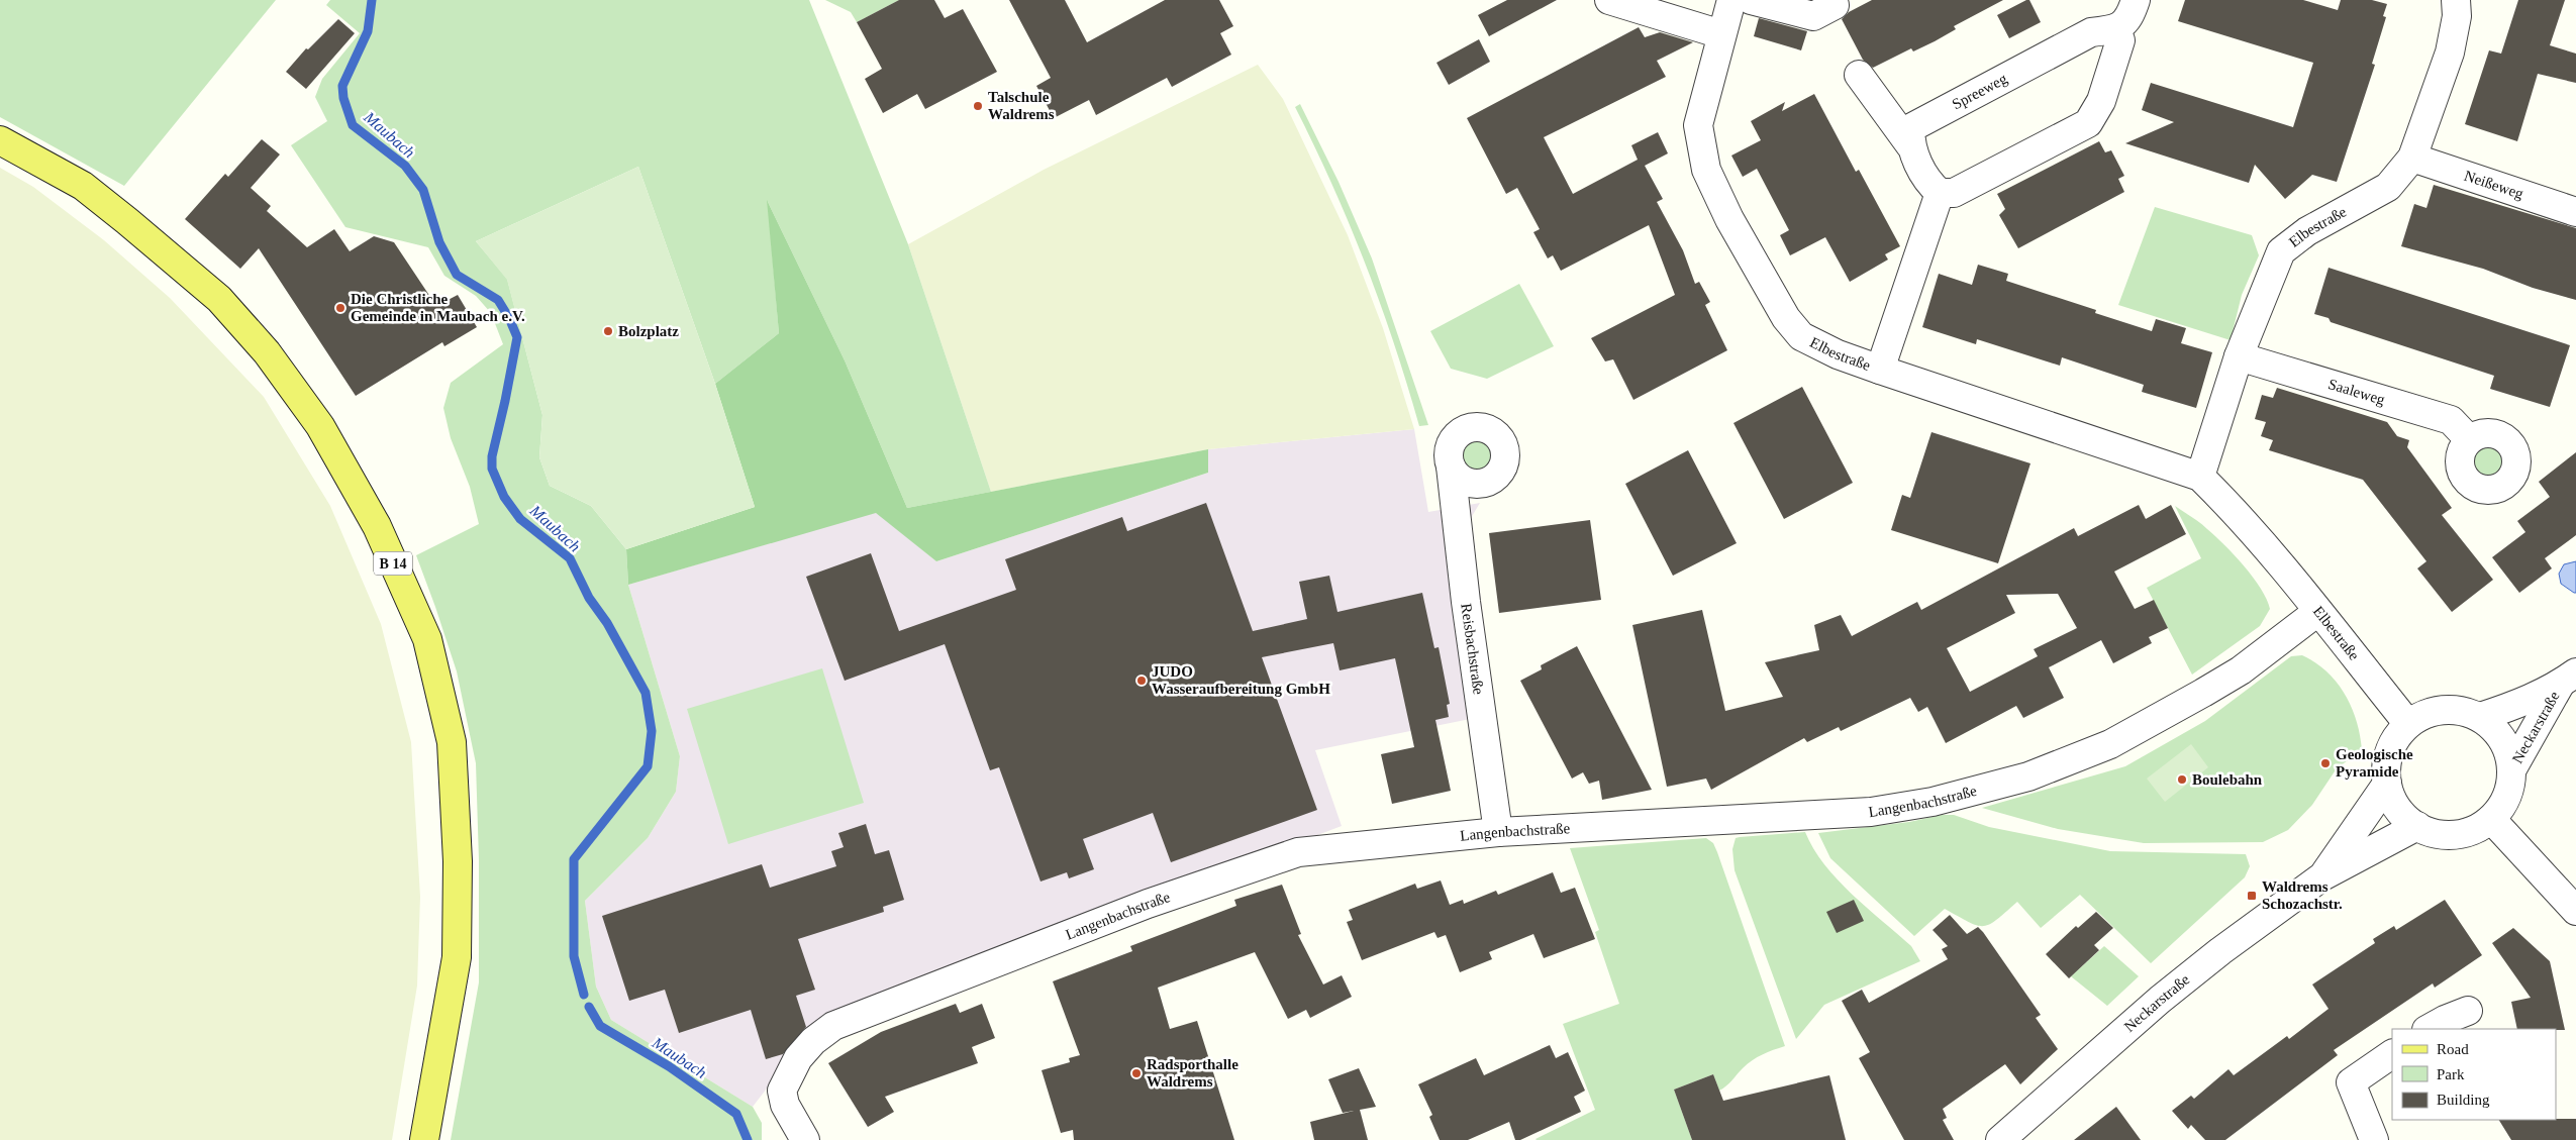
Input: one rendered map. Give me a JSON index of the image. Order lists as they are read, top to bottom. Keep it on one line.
{"streets":{"main road":["B 14"],"street":["Spreeweg","Neißeweg","Elbestraße","Saaleweg","Reisbachstraße","Neckarstraße","Langenbachstraße"]},"crossings":[["Neißeweg","Elbestraße"],["Elbestraße","Saaleweg"],["Elbestraße","Neckarstraße"],["Elbestraße","Langenbachstraße"],["Reisbachstraße","Langenbachstraße"]],"water":["Maubach"],"places":{"other":["Talschule Waldrems","Die Christliche Gemeinde in Maubach e.V.","Bolzplatz","JUDO Wasseraufbereitung GmbH","Geologische Pyramide","Boulebahn","Radsporthalle Waldrems"],"transit":["Waldrems Schozachstr."]},"legend":["Road","Park","Building"]}
